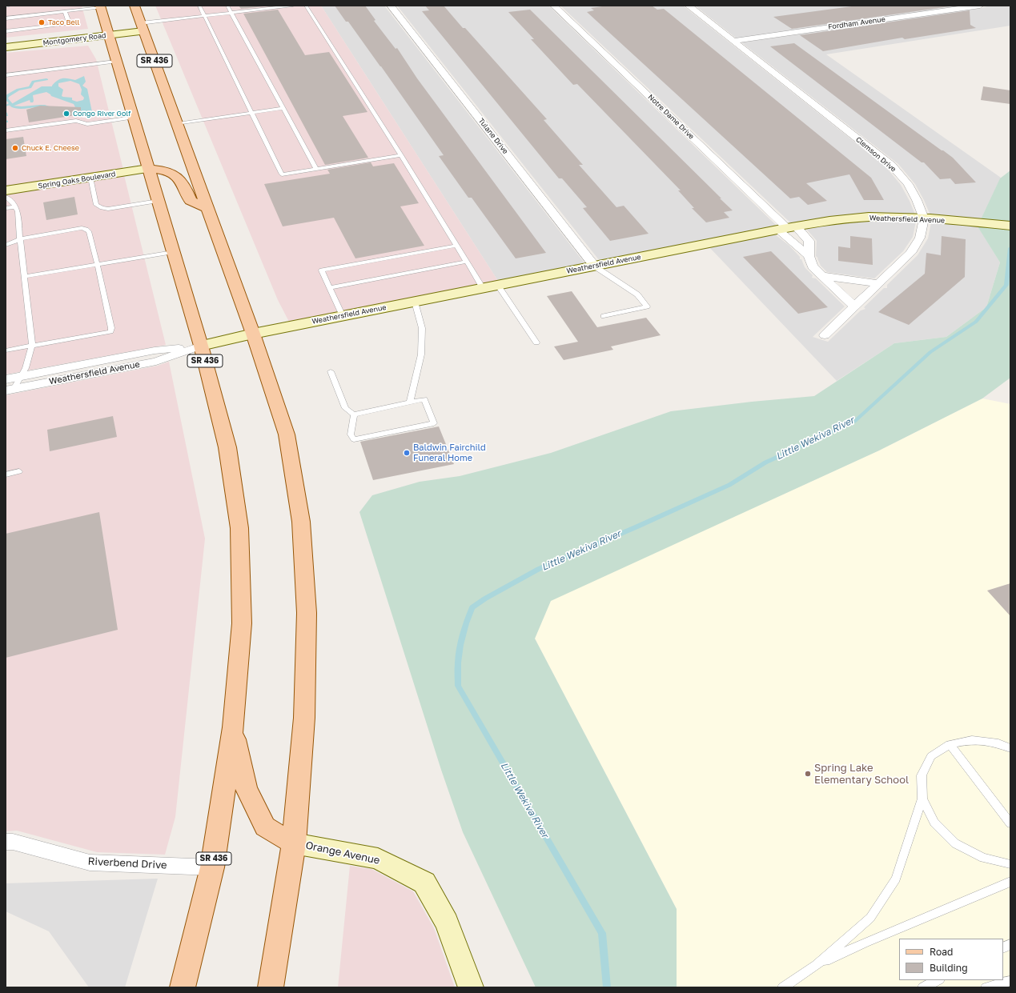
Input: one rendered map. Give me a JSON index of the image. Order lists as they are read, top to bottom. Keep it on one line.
{"streets":{"main road":["SR 436"],"street":["Fordham Avenue","Montgomery Road","Notre Dame Drive","Tulane Drive","Clemson Drive","Spring Oaks Boulevard","Weathersfield Avenue","Orange Avenue","Riverbend Drive"]},"crossings":[["Fordham Avenue","Clemson Drive"],["Montgomery Road","SR 436"],["SR 436","Spring Oaks Boulevard"],["SR 436","Weathersfield Avenue"],["SR 436","Orange Avenue"],["SR 436","Riverbend Drive"],["Notre Dame Drive","Weathersfield Avenue"],["Tulane Drive","Weathersfield Avenue"],["Clemson Drive","Weathersfield Avenue"]],"water":["Little Wekiva River"],"places":["Taco Bell","Congo River Golf","Chuck E. Cheese","Baldwin Fairchild Funeral Home","Spring Lake Elementary School"],"legend":["Road","Building"]}
